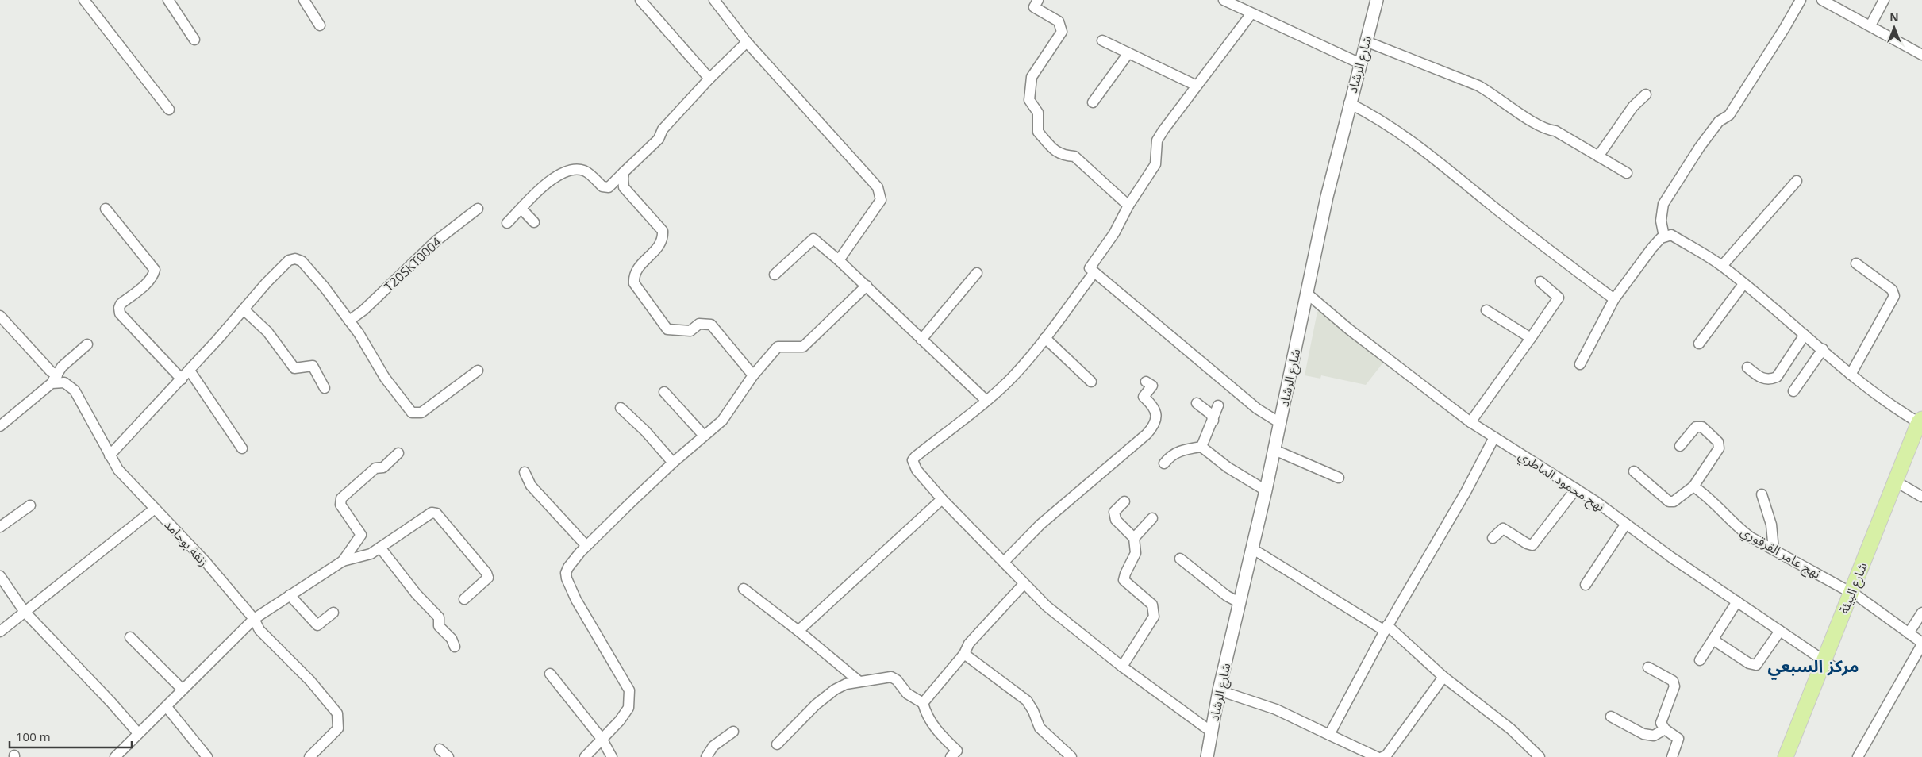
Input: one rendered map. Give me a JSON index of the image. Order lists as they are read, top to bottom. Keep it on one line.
{"streets":{"main road":["شارع البيئة"],"street":["شارع الرشاد","T20SKT0004","نهج محمود الماطري","زنقة بوحامد","نهج عامر القرقوري"]},"crossings":[["شارع الرشاد","نهج محمود الماطري"],["نهج محمود الماطري","شارع البيئة"],["نهج عامر القرقوري","شارع البيئة"]],"districts":["مركز السبعي"],"scale_bar":"100 m","north":"top"}
